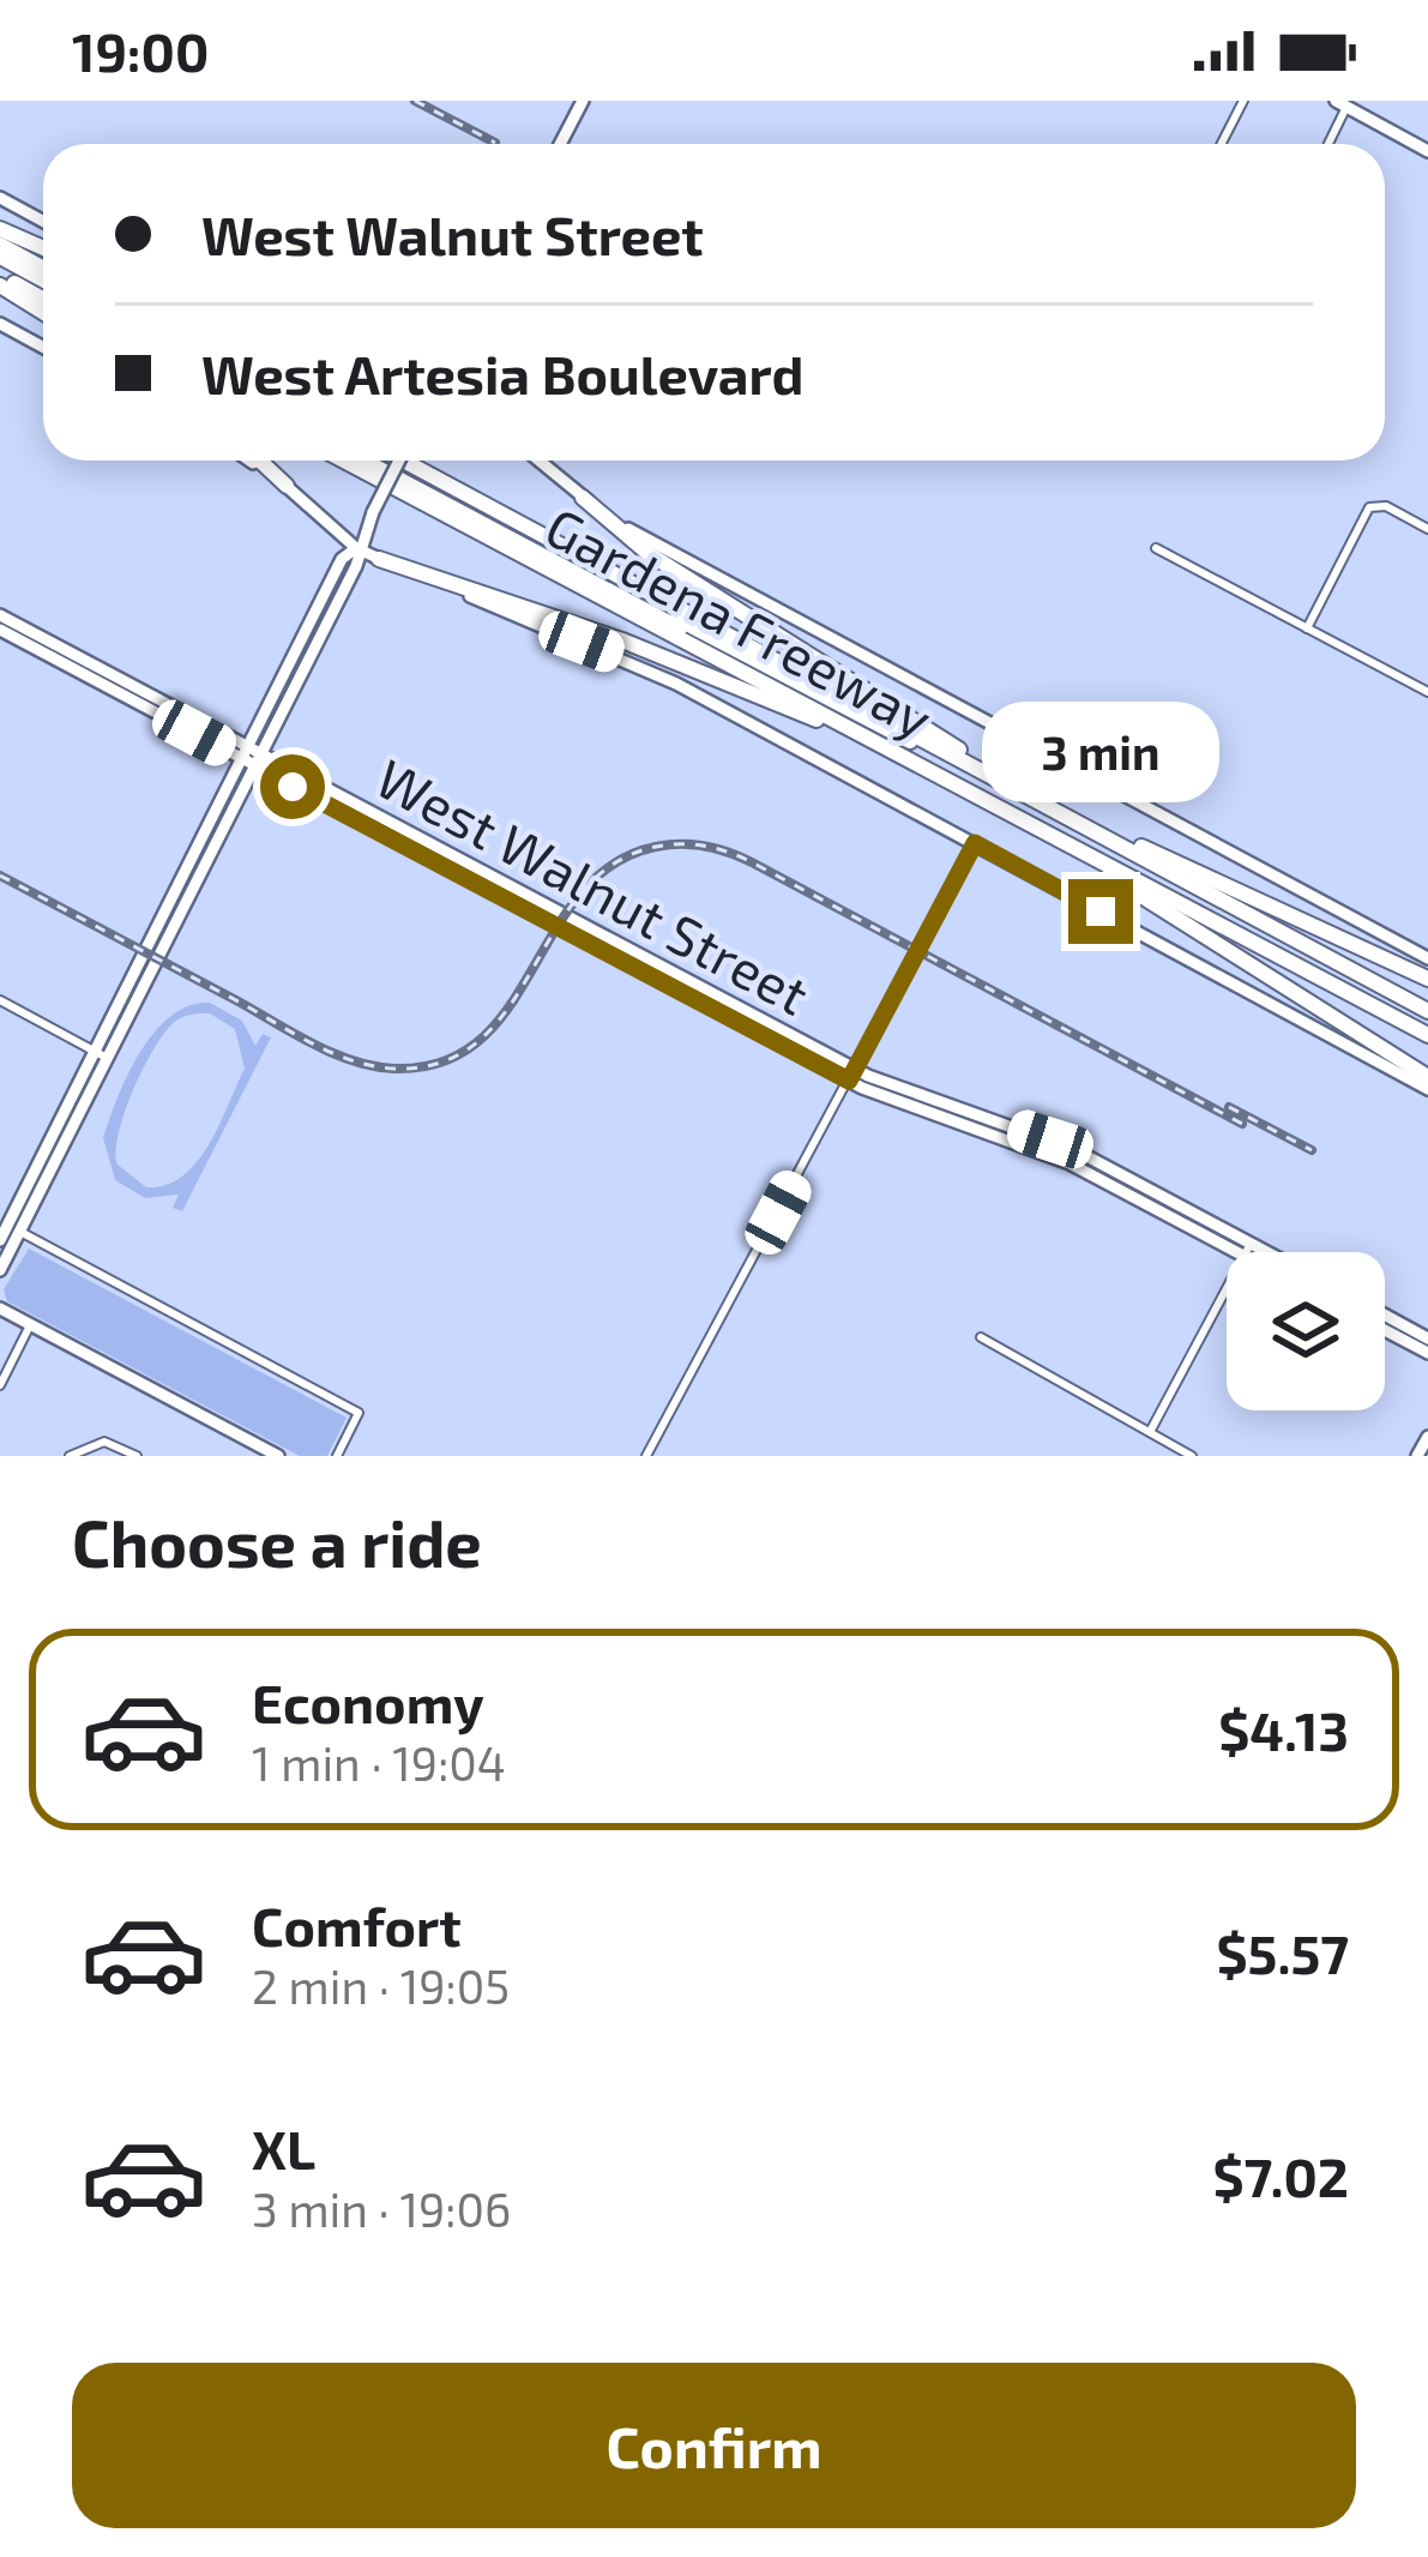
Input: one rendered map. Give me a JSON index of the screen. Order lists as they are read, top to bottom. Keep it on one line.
{"streets":{"highway":["Gardena Freeway"],"main road":["West Walnut Street"]},"page":{"status":"19:00","banner":["West Walnut Street","West Artesia Boulevard"],"bubble":"3 min","heading":"Choose a ride","list":[{"name":"Economy","note":"1 min · 19:04","value":"$4.13"},{"name":"Comfort","note":"2 min · 19:05","value":"$5.57"},{"name":"XL","note":"3 min · 19:06","value":"$7.02"}],"buttons":"Confirm"}}
